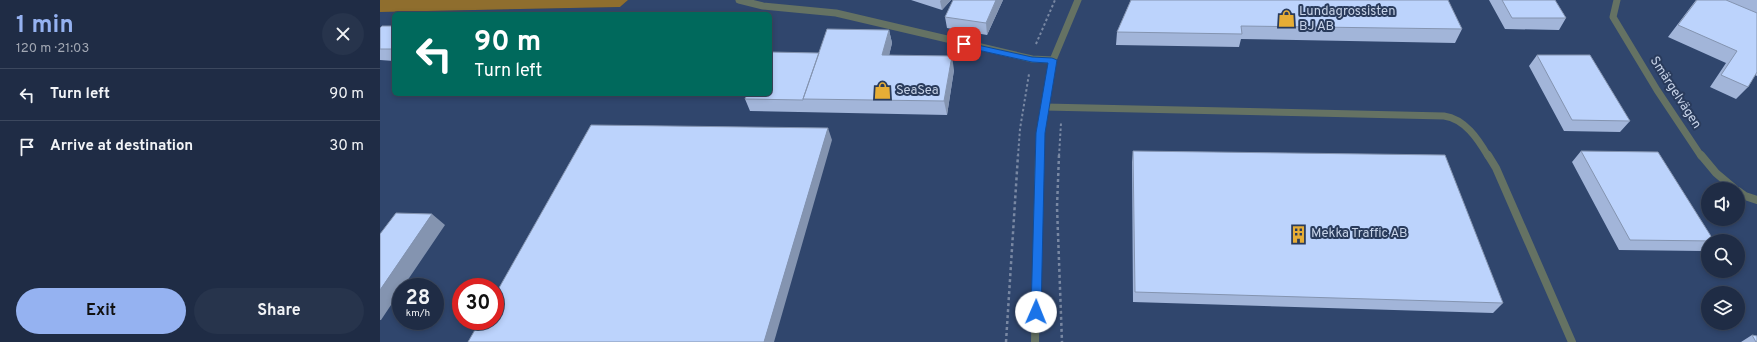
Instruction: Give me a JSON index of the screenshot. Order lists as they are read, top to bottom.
{
  "streets": {
    "street": ["Smärgelvägen"]
  },
  "places": {
    "shop": ["Lundagrossisten BJ AB", "SeaSea"],
    "building": ["Mekka Traffic AB"]
  },
  "page": {
    "heading": ["1 min", "120 m · 21:03"],
    "turn": ["90 m", "Turn left"],
    "list": [
      {
        "name": "Turn left",
        "value": "90 m"
      },
      {
        "name": "Arrive at destination",
        "value": "30 m"
      }
    ],
    "speed": "28 km/h",
    "limit": "30",
    "buttons": ["Exit", "Share"]
  }
}
